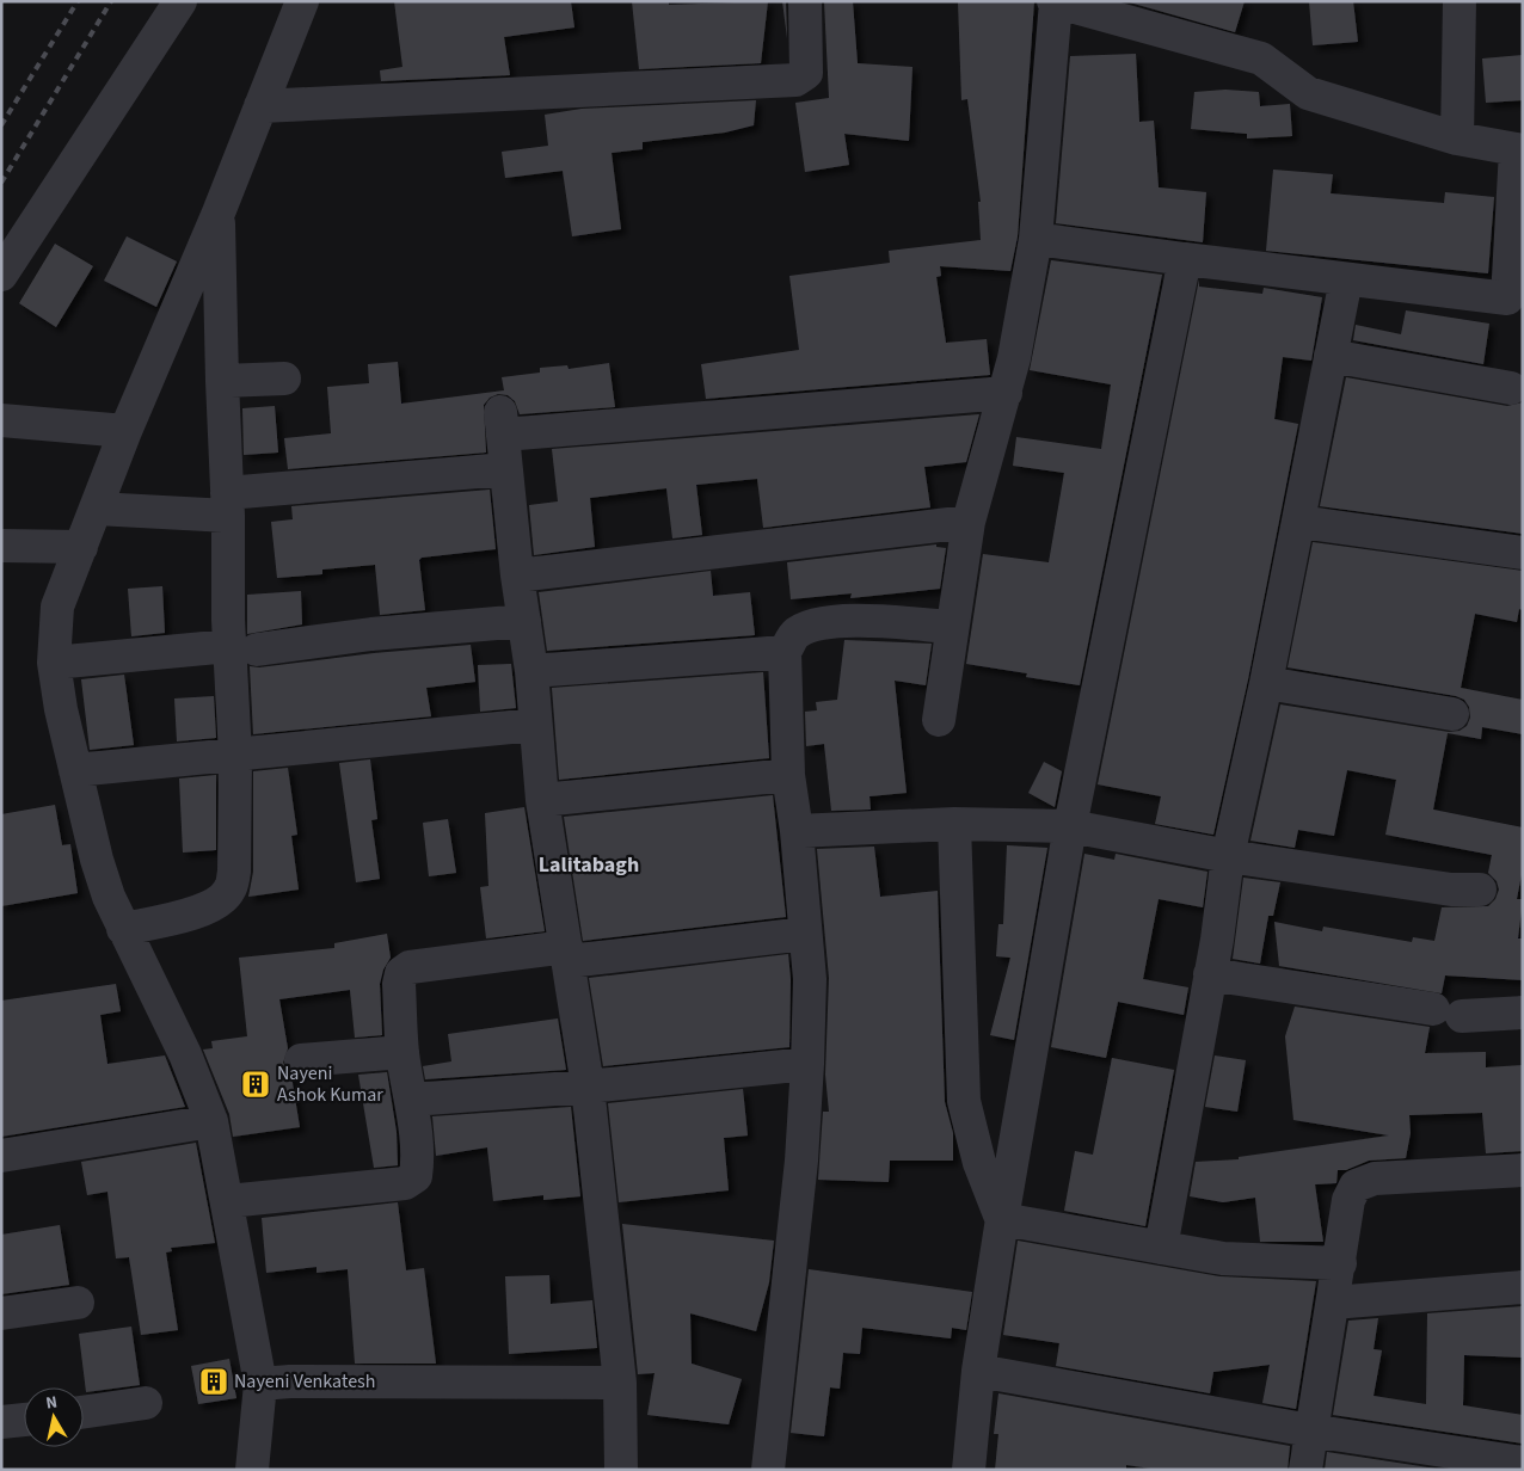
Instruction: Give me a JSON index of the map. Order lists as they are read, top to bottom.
{
  "districts": ["Lalitabagh"],
  "places": {
    "building": ["Nayeni Ashok Kumar", "Nayeni Venkatesh"]
  },
  "north": "top"
}
